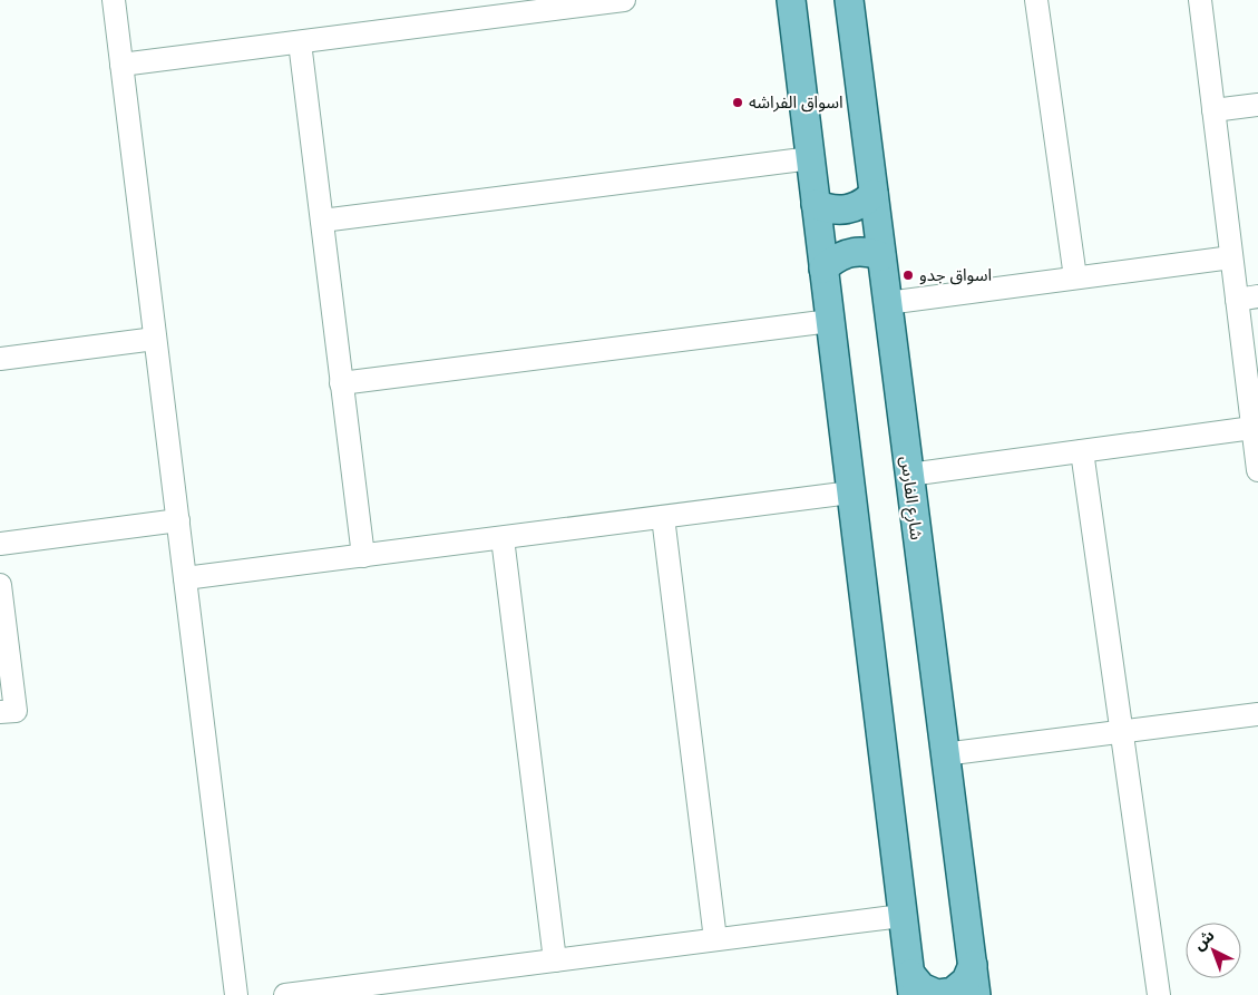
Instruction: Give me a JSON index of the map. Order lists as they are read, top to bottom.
{
  "streets": {
    "main road": ["شارع الفارس"]
  },
  "places": ["اسواق الفراشه", "اسواق جدو"],
  "north": "top left"
}
